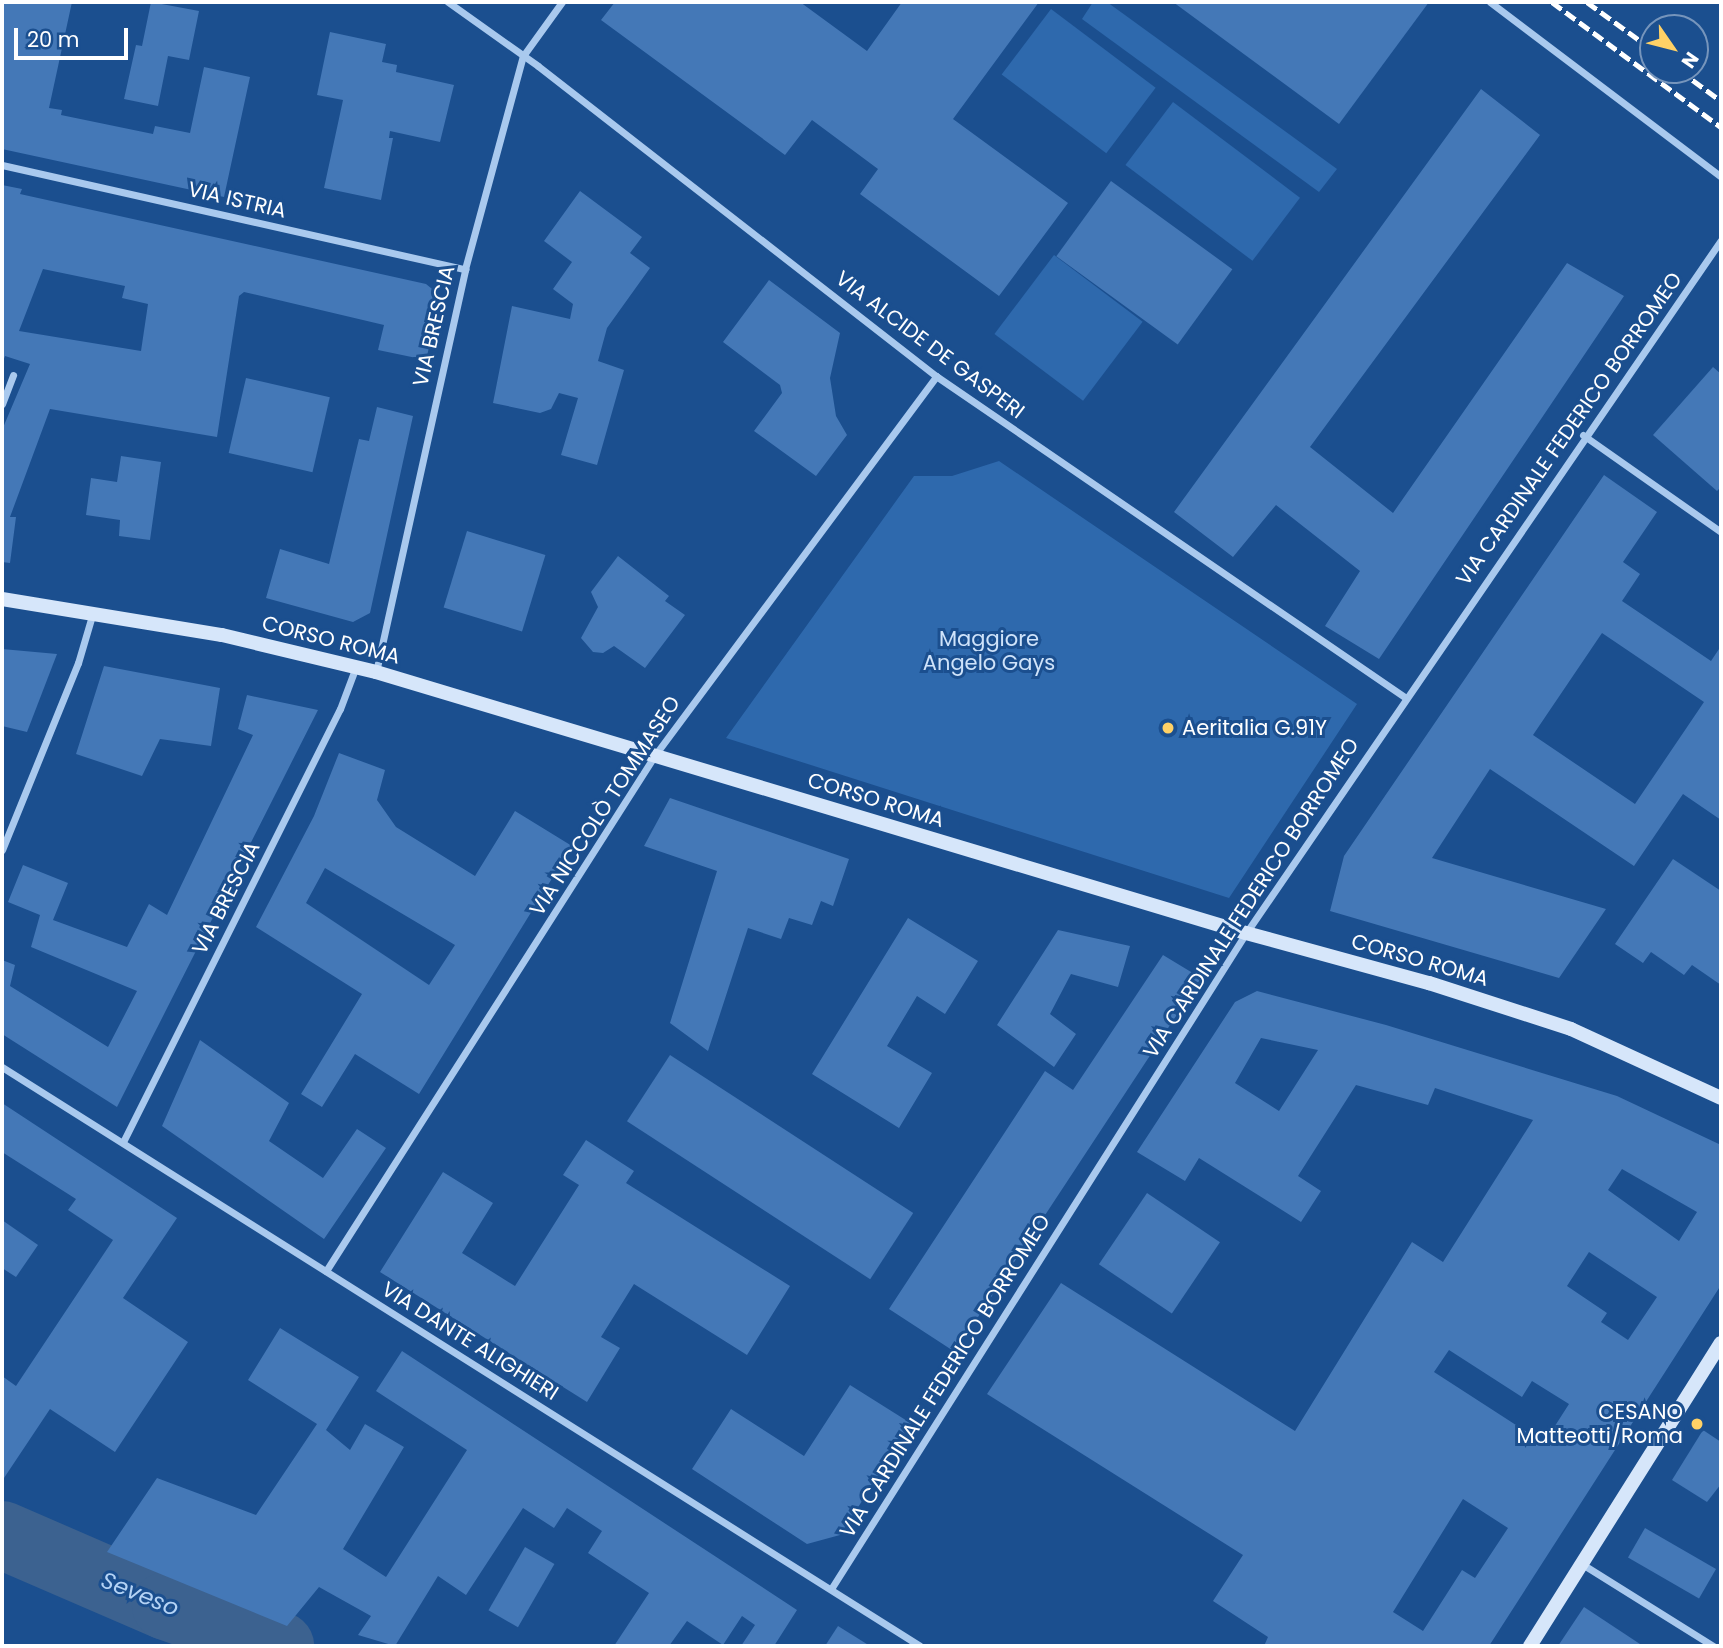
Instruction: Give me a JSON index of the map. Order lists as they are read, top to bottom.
{
  "streets": {
    "street": [
      "VIA ISTRIA",
      "VIA BRESCIA",
      "VIA ALCIDE DE GASPERI",
      "VIA CARDINALE FEDERICO BORROMEO",
      "CORSO ROMA",
      "VIA NICCOLÒ TOMMASEO",
      "VIA DANTE ALIGHIERI"
    ]
  },
  "crossings": [
    ["VIA ISTRIA", "VIA BRESCIA"],
    ["VIA BRESCIA", "VIA ALCIDE DE GASPERI"],
    ["VIA BRESCIA", "CORSO ROMA"],
    ["VIA BRESCIA", "VIA DANTE ALIGHIERI"],
    ["VIA ALCIDE DE GASPERI", "VIA CARDINALE FEDERICO BORROMEO"],
    ["VIA ALCIDE DE GASPERI", "VIA NICCOLÒ TOMMASEO"],
    ["VIA CARDINALE FEDERICO BORROMEO", "CORSO ROMA"],
    ["VIA CARDINALE FEDERICO BORROMEO", "VIA DANTE ALIGHIERI"],
    ["CORSO ROMA", "VIA NICCOLÒ TOMMASEO"],
    ["VIA NICCOLÒ TOMMASEO", "VIA DANTE ALIGHIERI"]
  ],
  "water": ["Seveso"],
  "parks": ["Maggiore Angelo Gays"],
  "places": ["Aeritalia G.91Y", "CESANO Matteotti/Roma"],
  "scale_bar": "20 m",
  "north": "bottom right"
}
